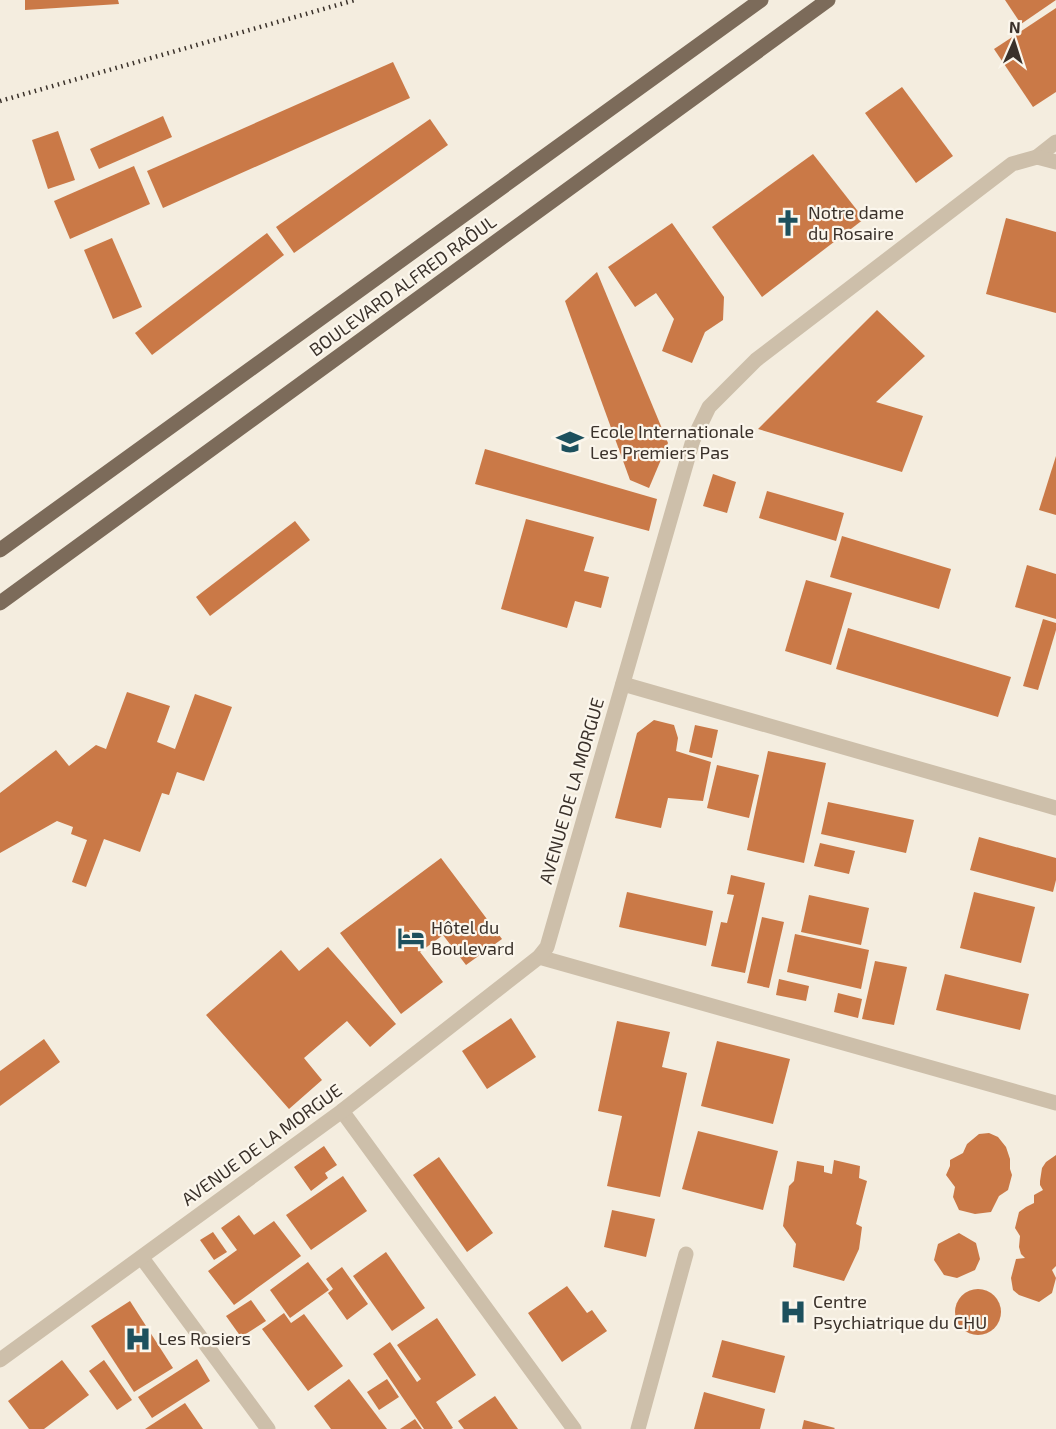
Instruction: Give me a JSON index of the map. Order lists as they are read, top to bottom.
{
  "streets": {
    "main road": ["BOULEVARD ALFRED RAÔUL"],
    "street": ["AVENUE DE LA MORGUE"]
  },
  "places": {
    "church": ["Notre dame du Rosaire"],
    "school or university": ["Ecole Internationale Les Premiers Pas"],
    "hotel": ["Hôtel du Boulevard"],
    "hospital": ["Centre Psychiatrique du CHU", "Les Rosiers"]
  },
  "north": "top"
}
